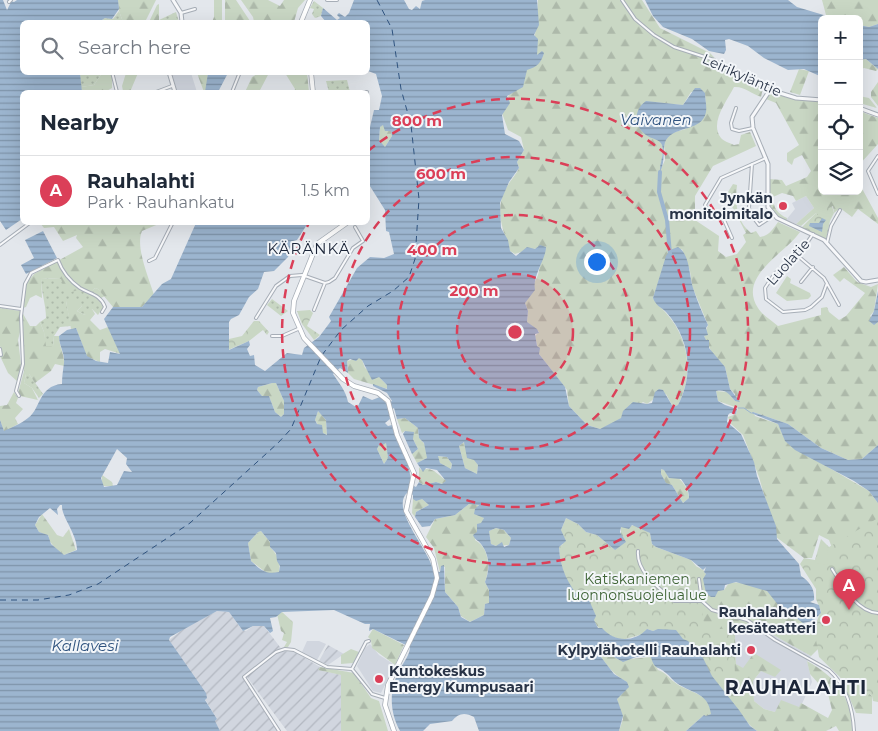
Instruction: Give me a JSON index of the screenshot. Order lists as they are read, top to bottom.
{
  "streets": {
    "street": ["Leirikyläntie", "Luolatie"]
  },
  "districts": ["KÄRÄNKÄ", "RAUHALAHTI"],
  "water": ["Vaivanen", "Kallavesi"],
  "parks": ["Katiskaniemen luonnonsuojelualue"],
  "places": [
    "Jynkän monitoimitalo",
    "Rauhalahden kesäteatteri",
    "Kylpylähotelli Rauhalahti",
    "Kuntokeskus Energy Kumpusaari"
  ],
  "page": {
    "map_buttons": ["+", "−"],
    "search": "Search here",
    "heading": "Nearby",
    "list": [
      {
        "mark": "A",
        "name": "Rauhalahti",
        "note": "Park · Rauhankatu",
        "value": "1.5 km"
      }
    ],
    "pins": "A"
  },
  "rings": [
    "800 m",
    "600 m",
    "400 m",
    "200 m"
  ]
}
